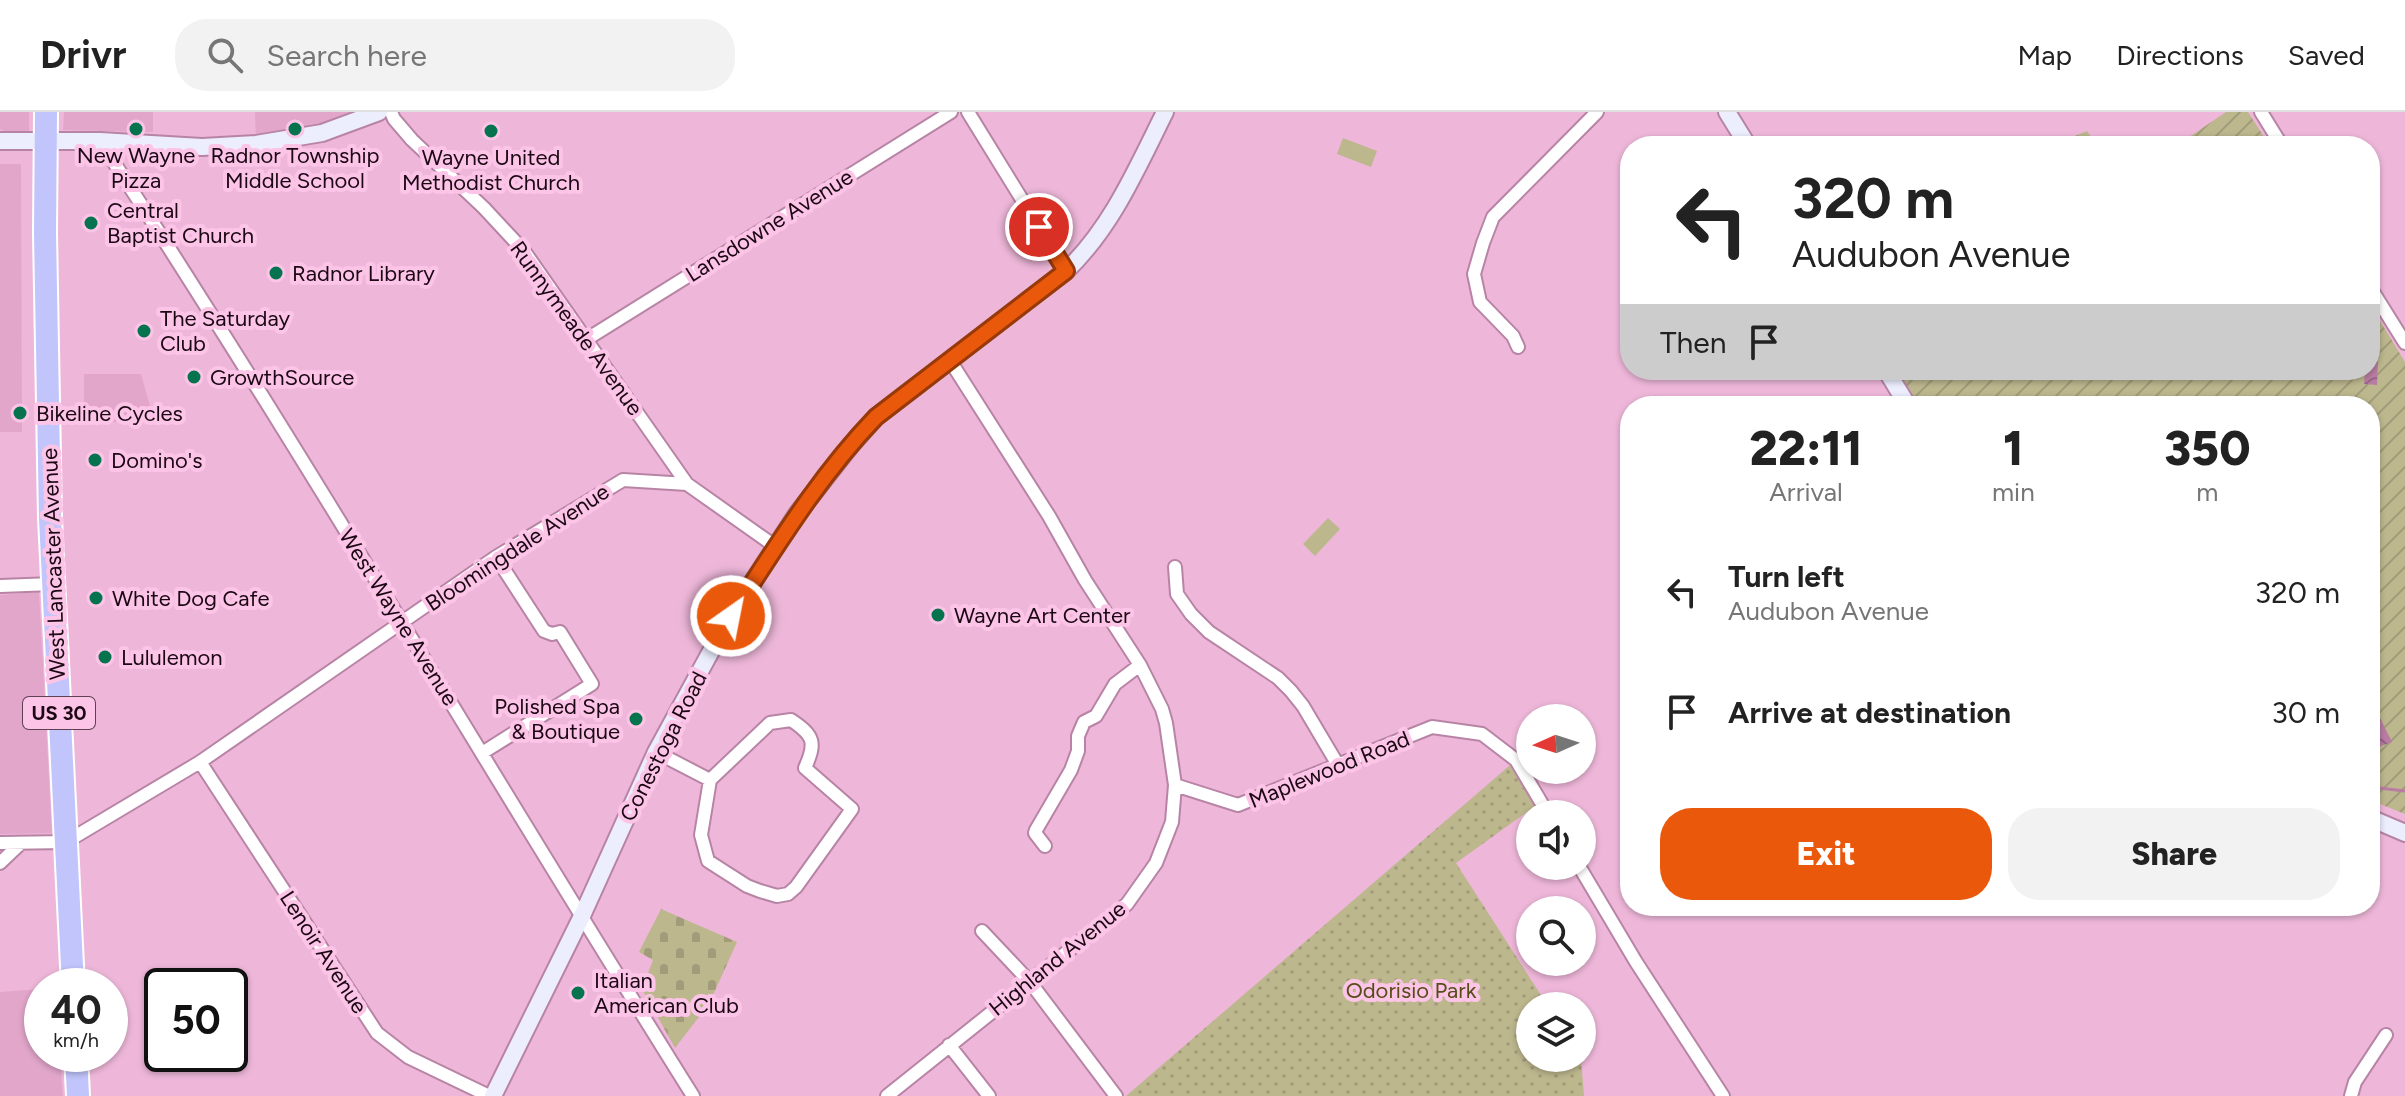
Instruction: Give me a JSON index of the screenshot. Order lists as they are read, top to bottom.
{
  "streets": {
    "highway": ["West Lancaster Avenue", "US 30"],
    "main road": ["Conestoga Road"],
    "street": [
      "Lansdowne Avenue",
      "Runnymeade Avenue",
      "Bloomingdale Avenue",
      "West Wayne Avenue",
      "Maplewood Road",
      "Lenoir Avenue",
      "Highland Avenue"
    ]
  },
  "crossings": [
    ["Lansdowne Avenue", "Runnymeade Avenue"],
    ["Runnymeade Avenue", "Bloomingdale Avenue"],
    ["Bloomingdale Avenue", "West Lancaster Avenue"],
    ["Bloomingdale Avenue", "West Wayne Avenue"],
    ["Bloomingdale Avenue", "Lenoir Avenue"],
    ["West Lancaster Avenue", "US 30"],
    ["West Wayne Avenue", "Conestoga Road"],
    ["Conestoga Road", "Lenoir Avenue"],
    ["Maplewood Road", "Highland Avenue"]
  ],
  "parks": ["Odorisio Park"],
  "places": [
    "New Wayne Pizza",
    "Radnor Township Middle School",
    "Wayne United Methodist Church",
    "Central Baptist Church",
    "Radnor Library",
    "The Saturday Club",
    "GrowthSource",
    "Bikeline Cycles",
    "Domino's",
    "White Dog Cafe",
    "Wayne Art Center",
    "Lululemon",
    "Polished Spa & Boutique",
    "Italian American Club"
  ],
  "north": "left",
  "page": {
    "header": "Drivr",
    "search": "Search here",
    "nav": ["Map", "Directions", "Saved"],
    "turn": ["320 m", "Audubon Avenue"],
    "then": "Then",
    "eta": [
      "22:11",
      "Arrival",
      "1",
      "min",
      "350",
      "m"
    ],
    "list": [
      {
        "name": "Turn left",
        "note": "Audubon Avenue",
        "value": "320 m"
      },
      {
        "name": "Arrive at destination",
        "value": "30 m"
      }
    ],
    "buttons": ["Exit", "Share"],
    "speed": "40 km/h",
    "limit": "50"
  }
}
